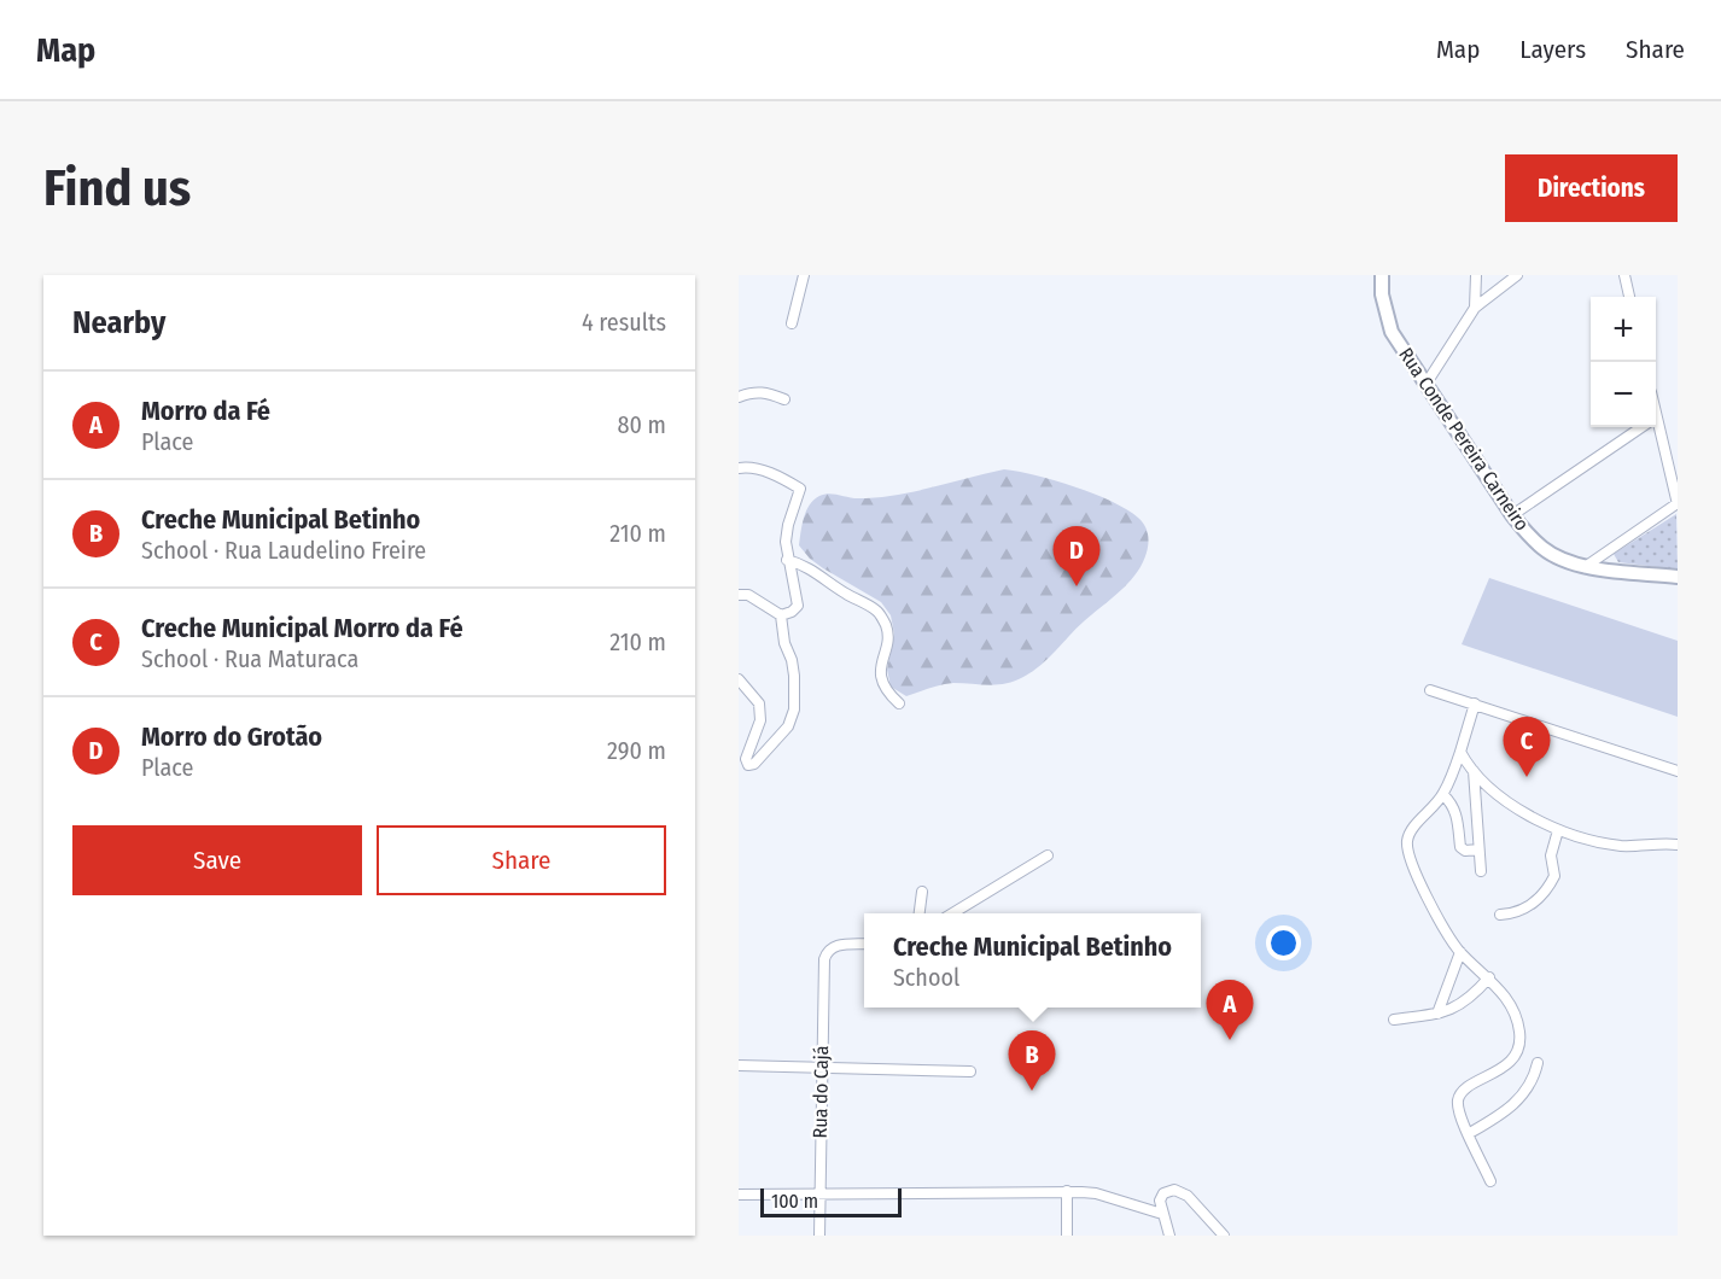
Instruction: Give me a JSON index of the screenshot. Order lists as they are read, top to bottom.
{
  "streets": {
    "street": ["Rua Conde Pereira Carneiro", "Rua do Cajá"]
  },
  "scale_bar": "100 m",
  "page": {
    "header": "Map",
    "nav": ["Map", "Layers", "Share"],
    "buttons": [
      "Directions",
      ["Save", "Share"]
    ],
    "title": "Find us",
    "heading": ["Nearby", "4 results"],
    "map_buttons": ["+", "−"],
    "list": [
      {
        "mark": "A",
        "name": "Morro da Fé",
        "note": "Place",
        "value": "80 m"
      },
      {
        "mark": "B",
        "name": "Creche Municipal Betinho",
        "note": "School · Rua Laudelino Freire",
        "value": "210 m"
      },
      {
        "mark": "C",
        "name": "Creche Municipal Morro da Fé",
        "note": "School · Rua Maturaca",
        "value": "210 m"
      },
      {
        "mark": "D",
        "name": "Morro do Grotão",
        "note": "Place",
        "value": "290 m"
      }
    ],
    "pins": [
      "D",
      "C",
      "A",
      "B"
    ],
    "popup": ["Creche Municipal Betinho", "School"],
    "scale": "100 m"
  }
}
